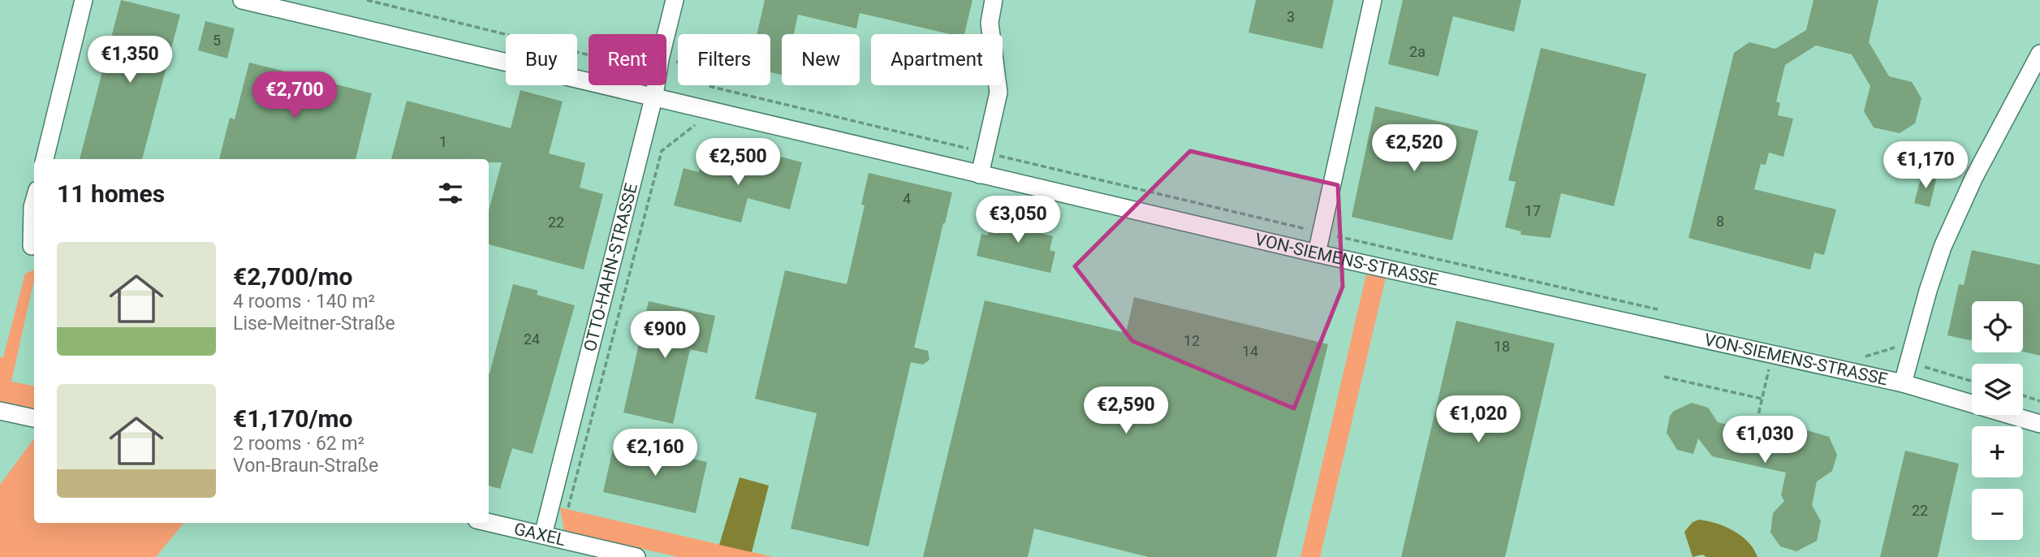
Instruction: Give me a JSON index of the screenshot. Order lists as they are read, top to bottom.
{
  "streets": {
    "street": ["VON-SIEMENS-STRASSE", "OTTO-HAHN-STRASSE", "GAXEL"]
  },
  "crossings": [
    ["VON-SIEMENS-STRASSE", "OTTO-HAHN-STRASSE"],
    ["OTTO-HAHN-STRASSE", "GAXEL"]
  ],
  "house_numbers": [
    "3",
    "5",
    "2a",
    "1",
    "4",
    "17",
    "8",
    "22",
    "24",
    "12",
    "18",
    "14",
    "22"
  ],
  "page": {
    "chip": [
      "Buy",
      "Rent",
      "Filters",
      "New",
      "Apartment"
    ],
    "price": [
      "€1,350",
      "€2,700",
      "€2,520",
      "€2,500",
      "€1,170",
      "€3,050",
      "€900",
      "€2,590",
      "€1,020",
      "€1,030",
      "€2,160"
    ],
    "heading": "11 homes",
    "list": [
      {
        "name": "€2,700/mo",
        "note": "4 rooms · 140 m² · Lise-Meitner-Straße"
      },
      {
        "name": "€1,170/mo",
        "note": "2 rooms · 62 m² · Von-Braun-Straße"
      }
    ],
    "map_buttons": ["+", "−"]
  }
}
